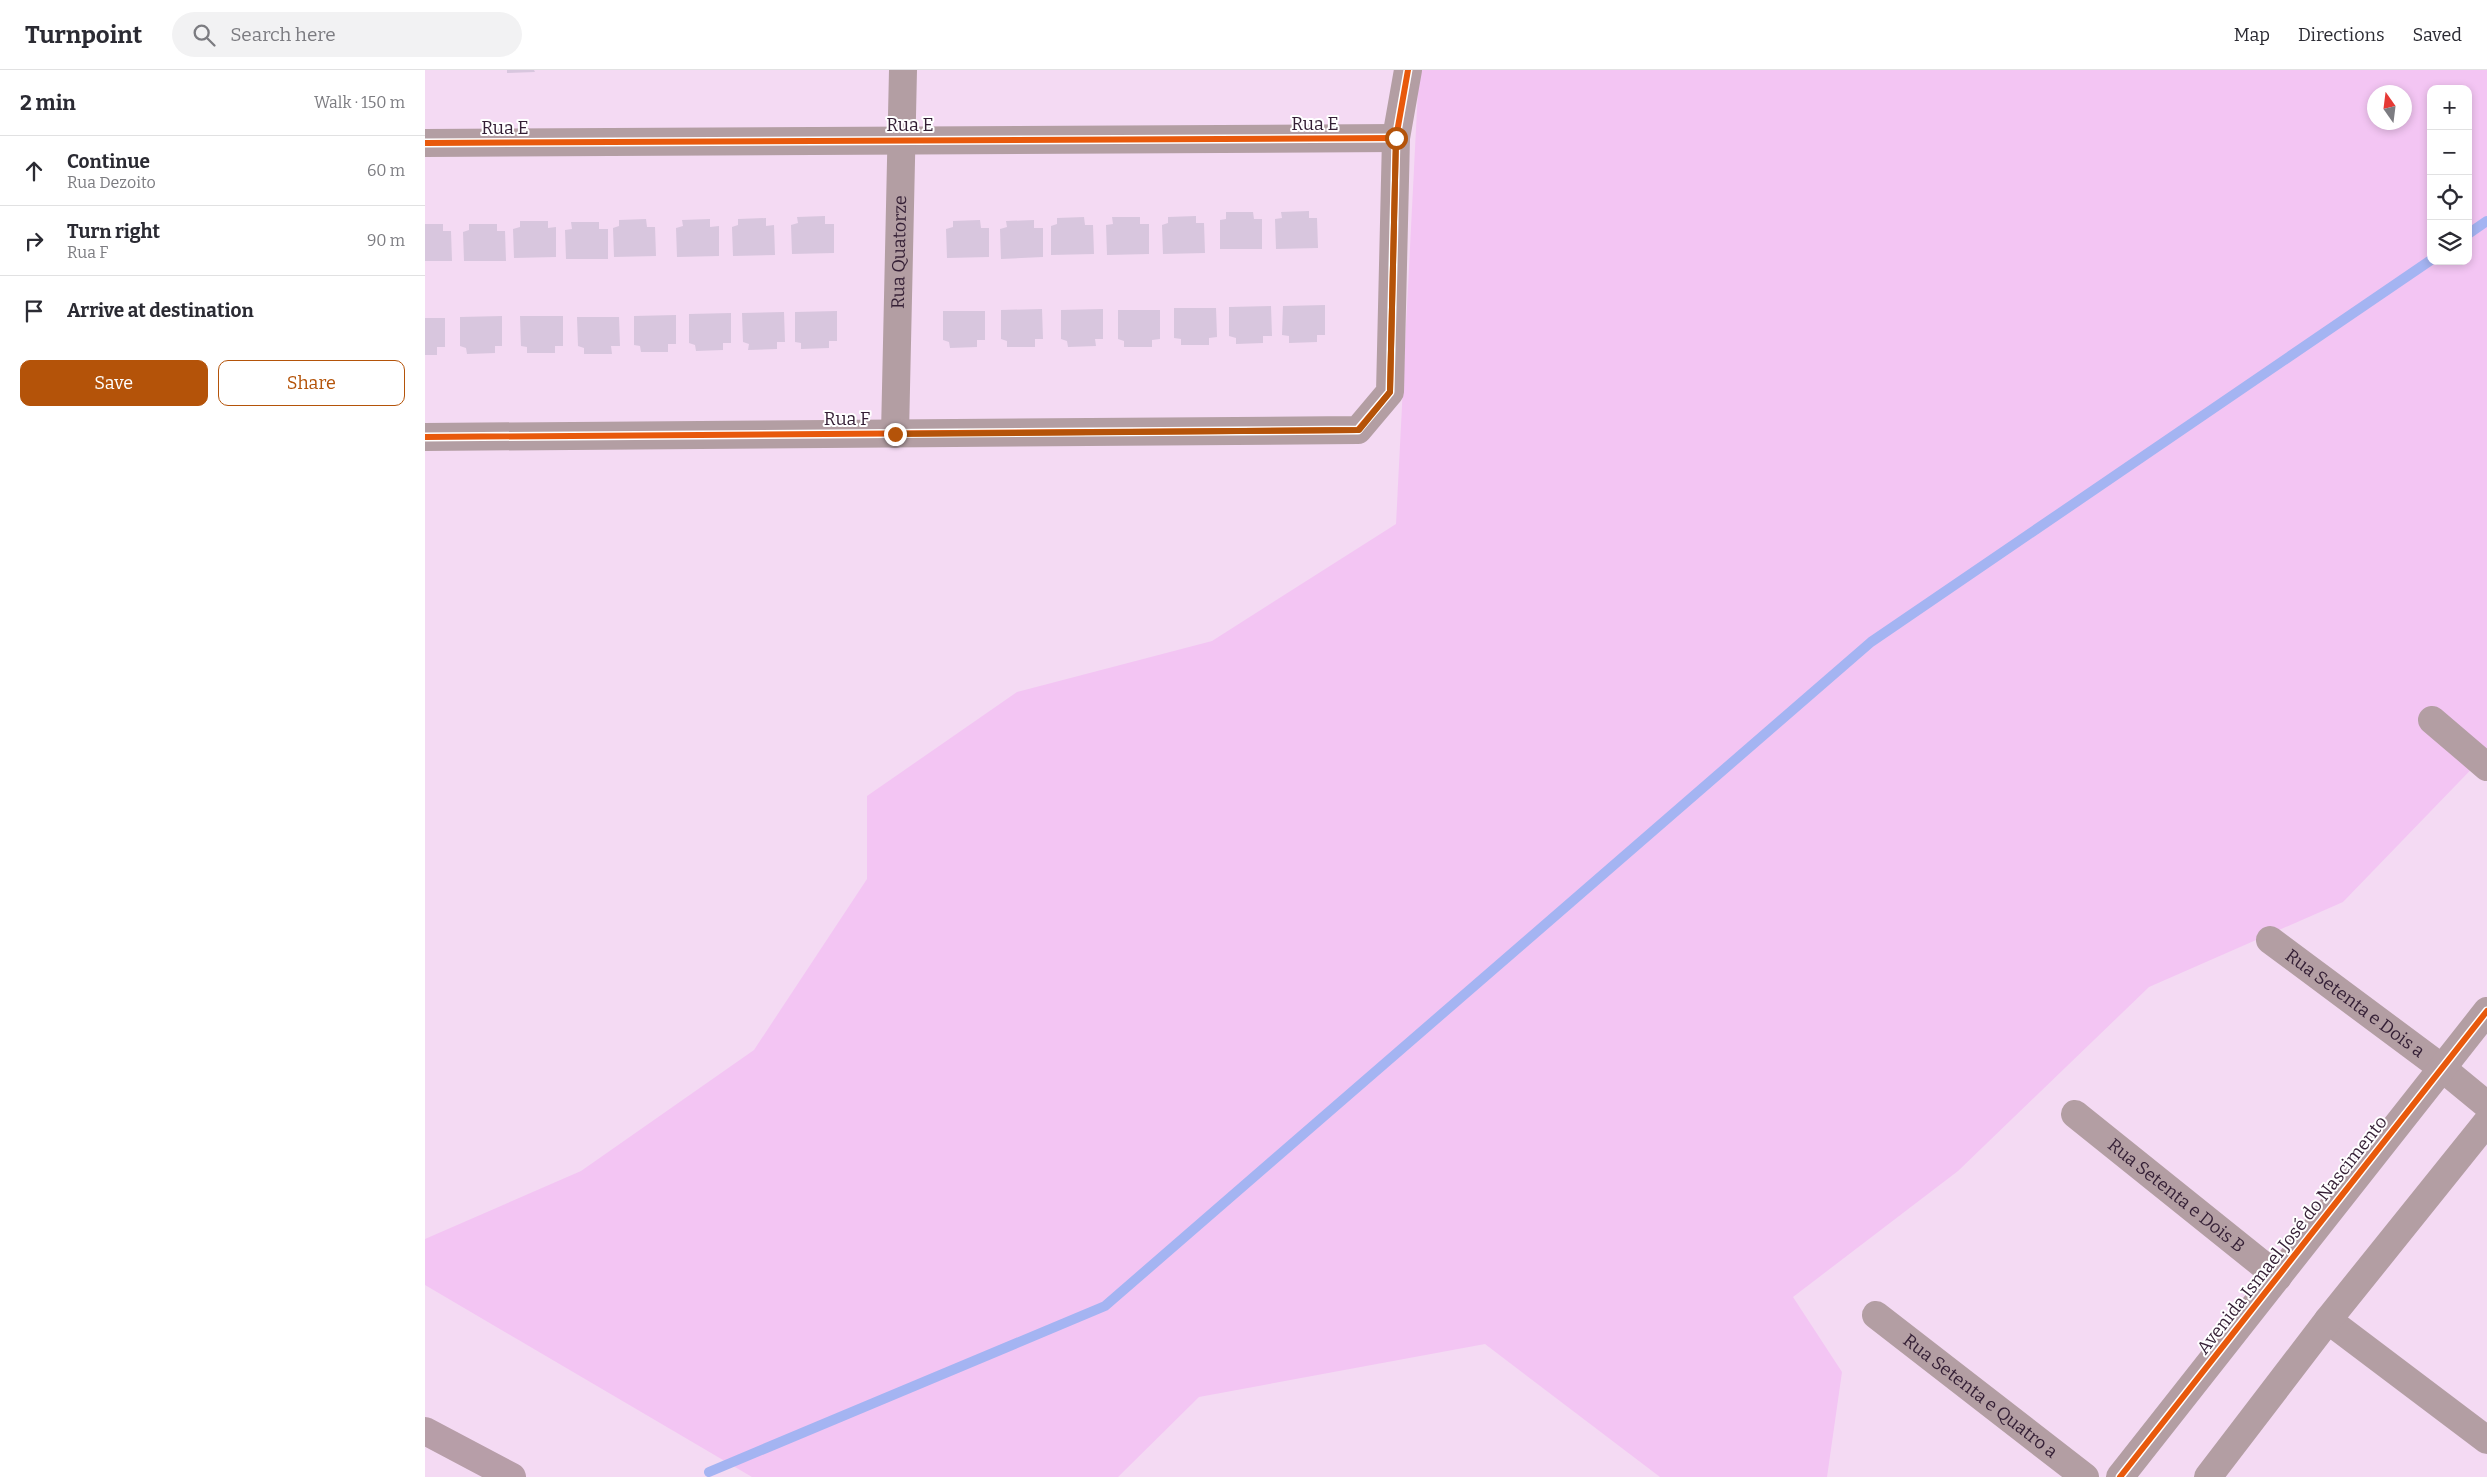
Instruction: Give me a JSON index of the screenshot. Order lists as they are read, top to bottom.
{
  "streets": {
    "street": [
      "Rua E",
      "Rua Quatorze",
      "Rua F",
      "Rua Setenta e Dois a",
      "Rua Setenta e Dois B",
      "Avenida Ismael José do Nascimento",
      "Rua Setenta e Quatro a"
    ]
  },
  "crossings": [
    ["Rua E", "Rua Quatorze"],
    ["Rua E", "Rua F"],
    ["Rua Quatorze", "Rua F"],
    ["Rua Setenta e Dois a", "Avenida Ismael José do Nascimento"],
    ["Rua Setenta e Dois B", "Avenida Ismael José do Nascimento"]
  ],
  "north": "top",
  "page": {
    "header": "Turnpoint",
    "search": "Search here",
    "nav": ["Map", "Directions", "Saved"],
    "heading": ["2 min", "Walk · 150 m"],
    "map_buttons": ["+", "−"],
    "list": [
      ["Continue", "Rua Dezoito", "60 m"],
      ["Turn right", "Rua F", "90 m"],
      "Arrive at destination"
    ],
    "buttons": ["Save", "Share"]
  }
}
